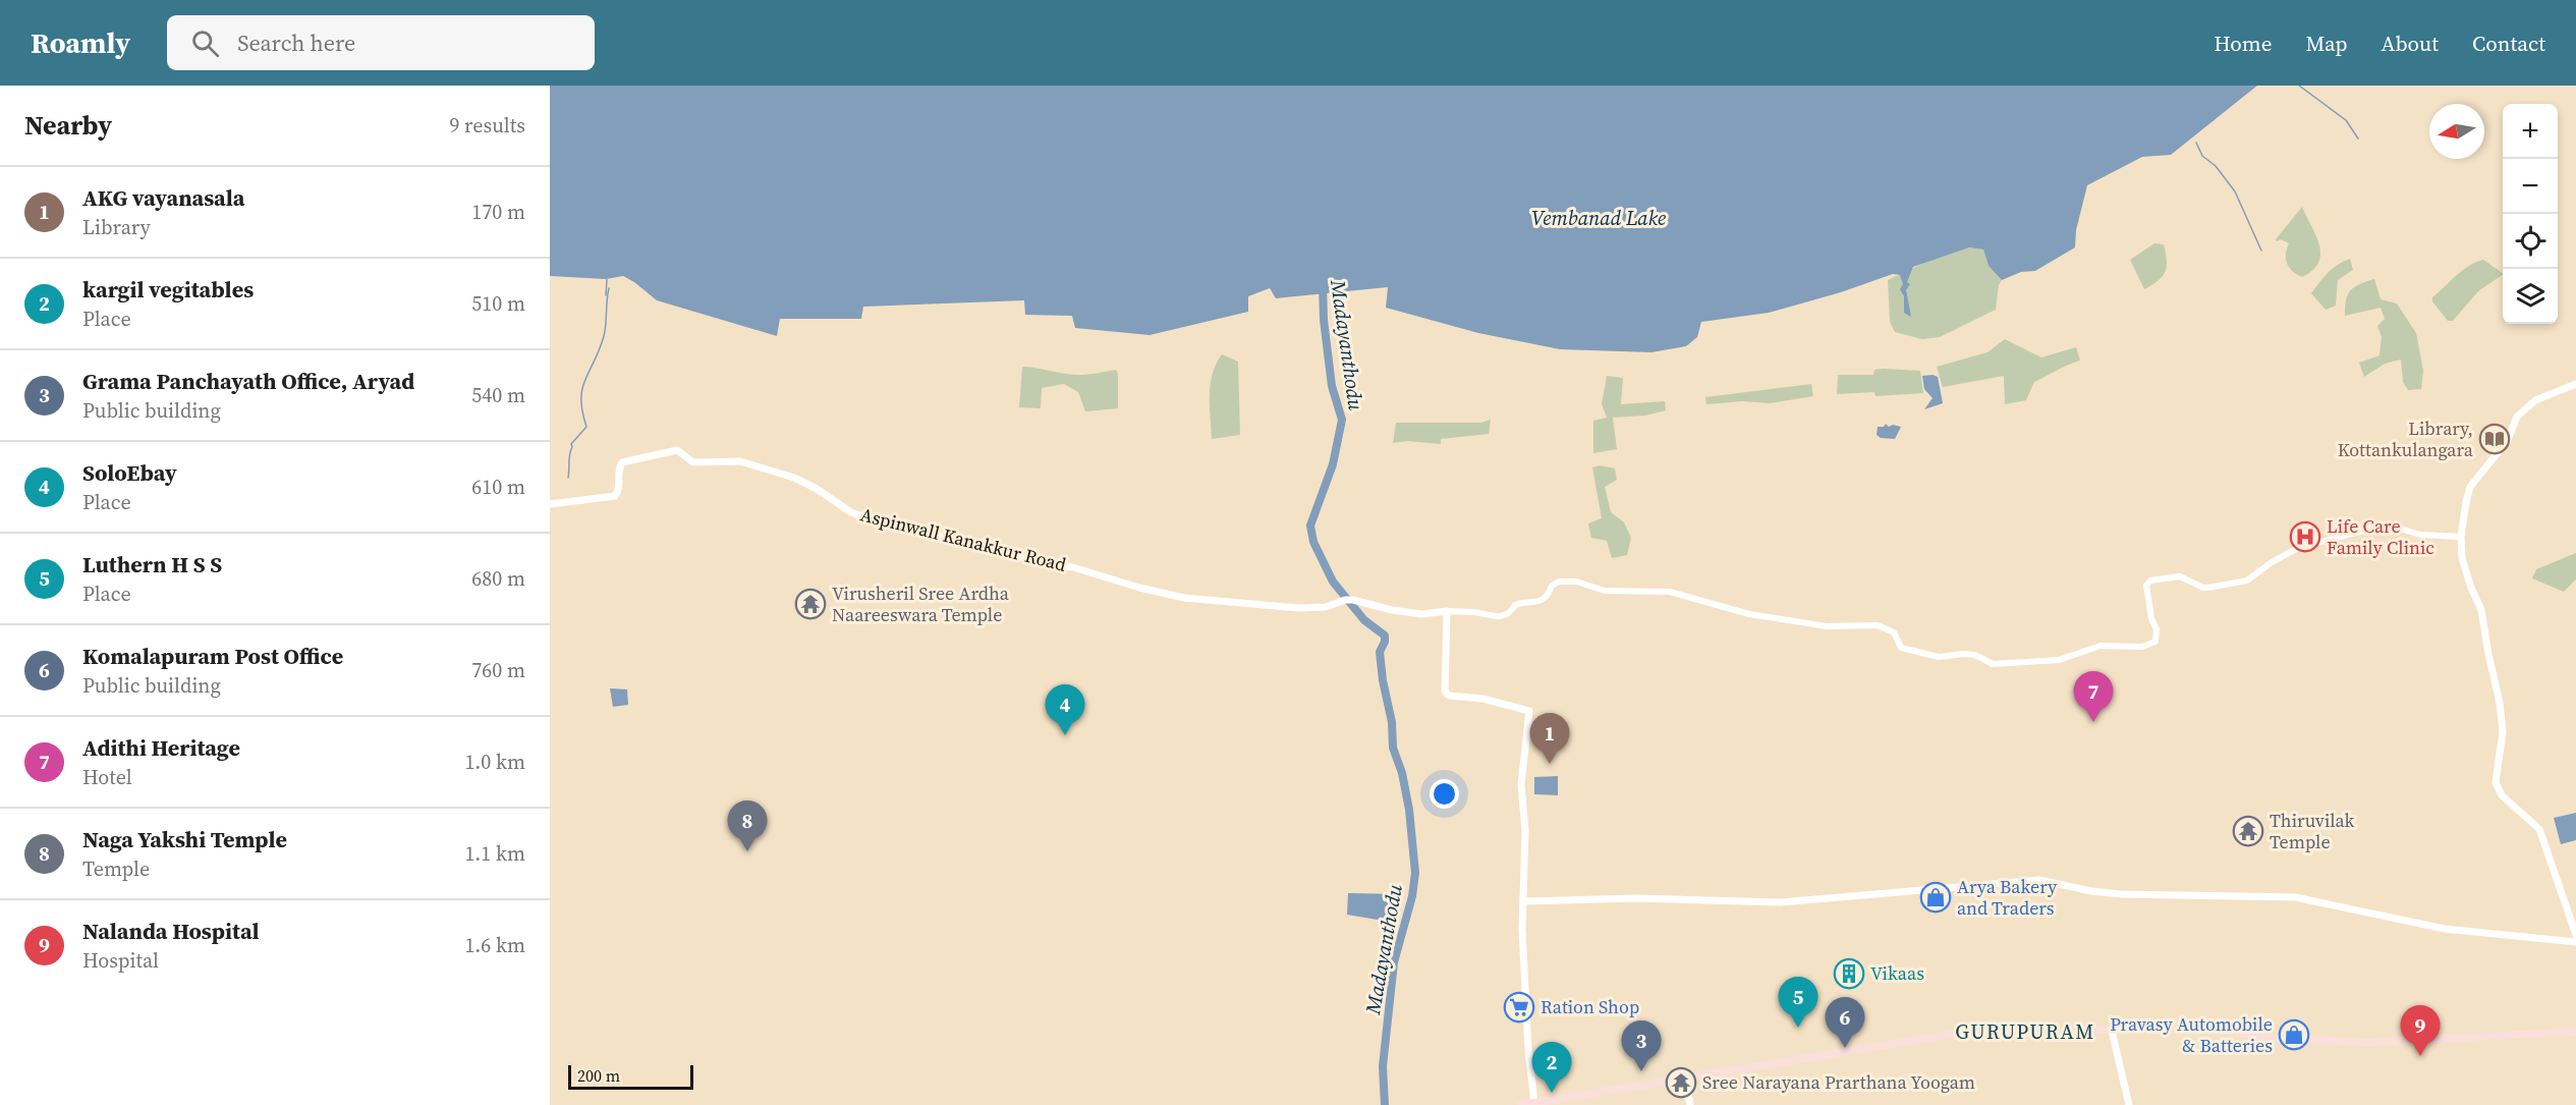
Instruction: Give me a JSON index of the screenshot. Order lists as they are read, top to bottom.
{
  "streets": {
    "main road": ["Aspinwall Kanakkur Road"]
  },
  "districts": ["GURUPURAM"],
  "water": ["Vembanad Lake", "Madayanthodu"],
  "places": {
    "library": ["Library, Kottankulangara"],
    "hospital": ["Life Care Family Clinic"],
    "temple": ["Virusheril Sree Ardha Naareeswara Temple", "Thiruvilak Temple", "Sree Narayana Prarthana Yoogam"],
    "shop": ["Arya Bakery and Traders", "Pravasy Automobile & Batteries"],
    "building": ["Vikaas"],
    "supermarket": ["Ration Shop"]
  },
  "scale_bar": "200 m",
  "north": "left",
  "page": {
    "header": "Roamly",
    "search": "Search here",
    "nav": [
      "Home",
      "Map",
      "About",
      "Contact"
    ],
    "heading": ["Nearby", "9 results"],
    "map_buttons": ["+", "−"],
    "list": [
      {
        "mark": "1",
        "name": "AKG vayanasala",
        "note": "Library",
        "value": "170 m"
      },
      {
        "mark": "2",
        "name": "kargil vegitables",
        "note": "Place",
        "value": "510 m"
      },
      {
        "mark": "3",
        "name": "Grama Panchayath Office, Aryad",
        "note": "Public building",
        "value": "540 m"
      },
      {
        "mark": "4",
        "name": "SoloEbay",
        "note": "Place",
        "value": "610 m"
      },
      {
        "mark": "5",
        "name": "Luthern H S S",
        "note": "Place",
        "value": "680 m"
      },
      {
        "mark": "6",
        "name": "Komalapuram Post Office",
        "note": "Public building",
        "value": "760 m"
      },
      {
        "mark": "7",
        "name": "Adithi Heritage",
        "note": "Hotel",
        "value": "1.0 km"
      },
      {
        "mark": "8",
        "name": "Naga Yakshi Temple",
        "note": "Temple",
        "value": "1.1 km"
      },
      {
        "mark": "9",
        "name": "Nalanda Hospital",
        "note": "Hospital",
        "value": "1.6 km"
      }
    ],
    "pins": [
      "7",
      "4",
      "1",
      "8",
      "5",
      "6",
      "9",
      "3",
      "2"
    ],
    "scale": "200 m"
  }
}
